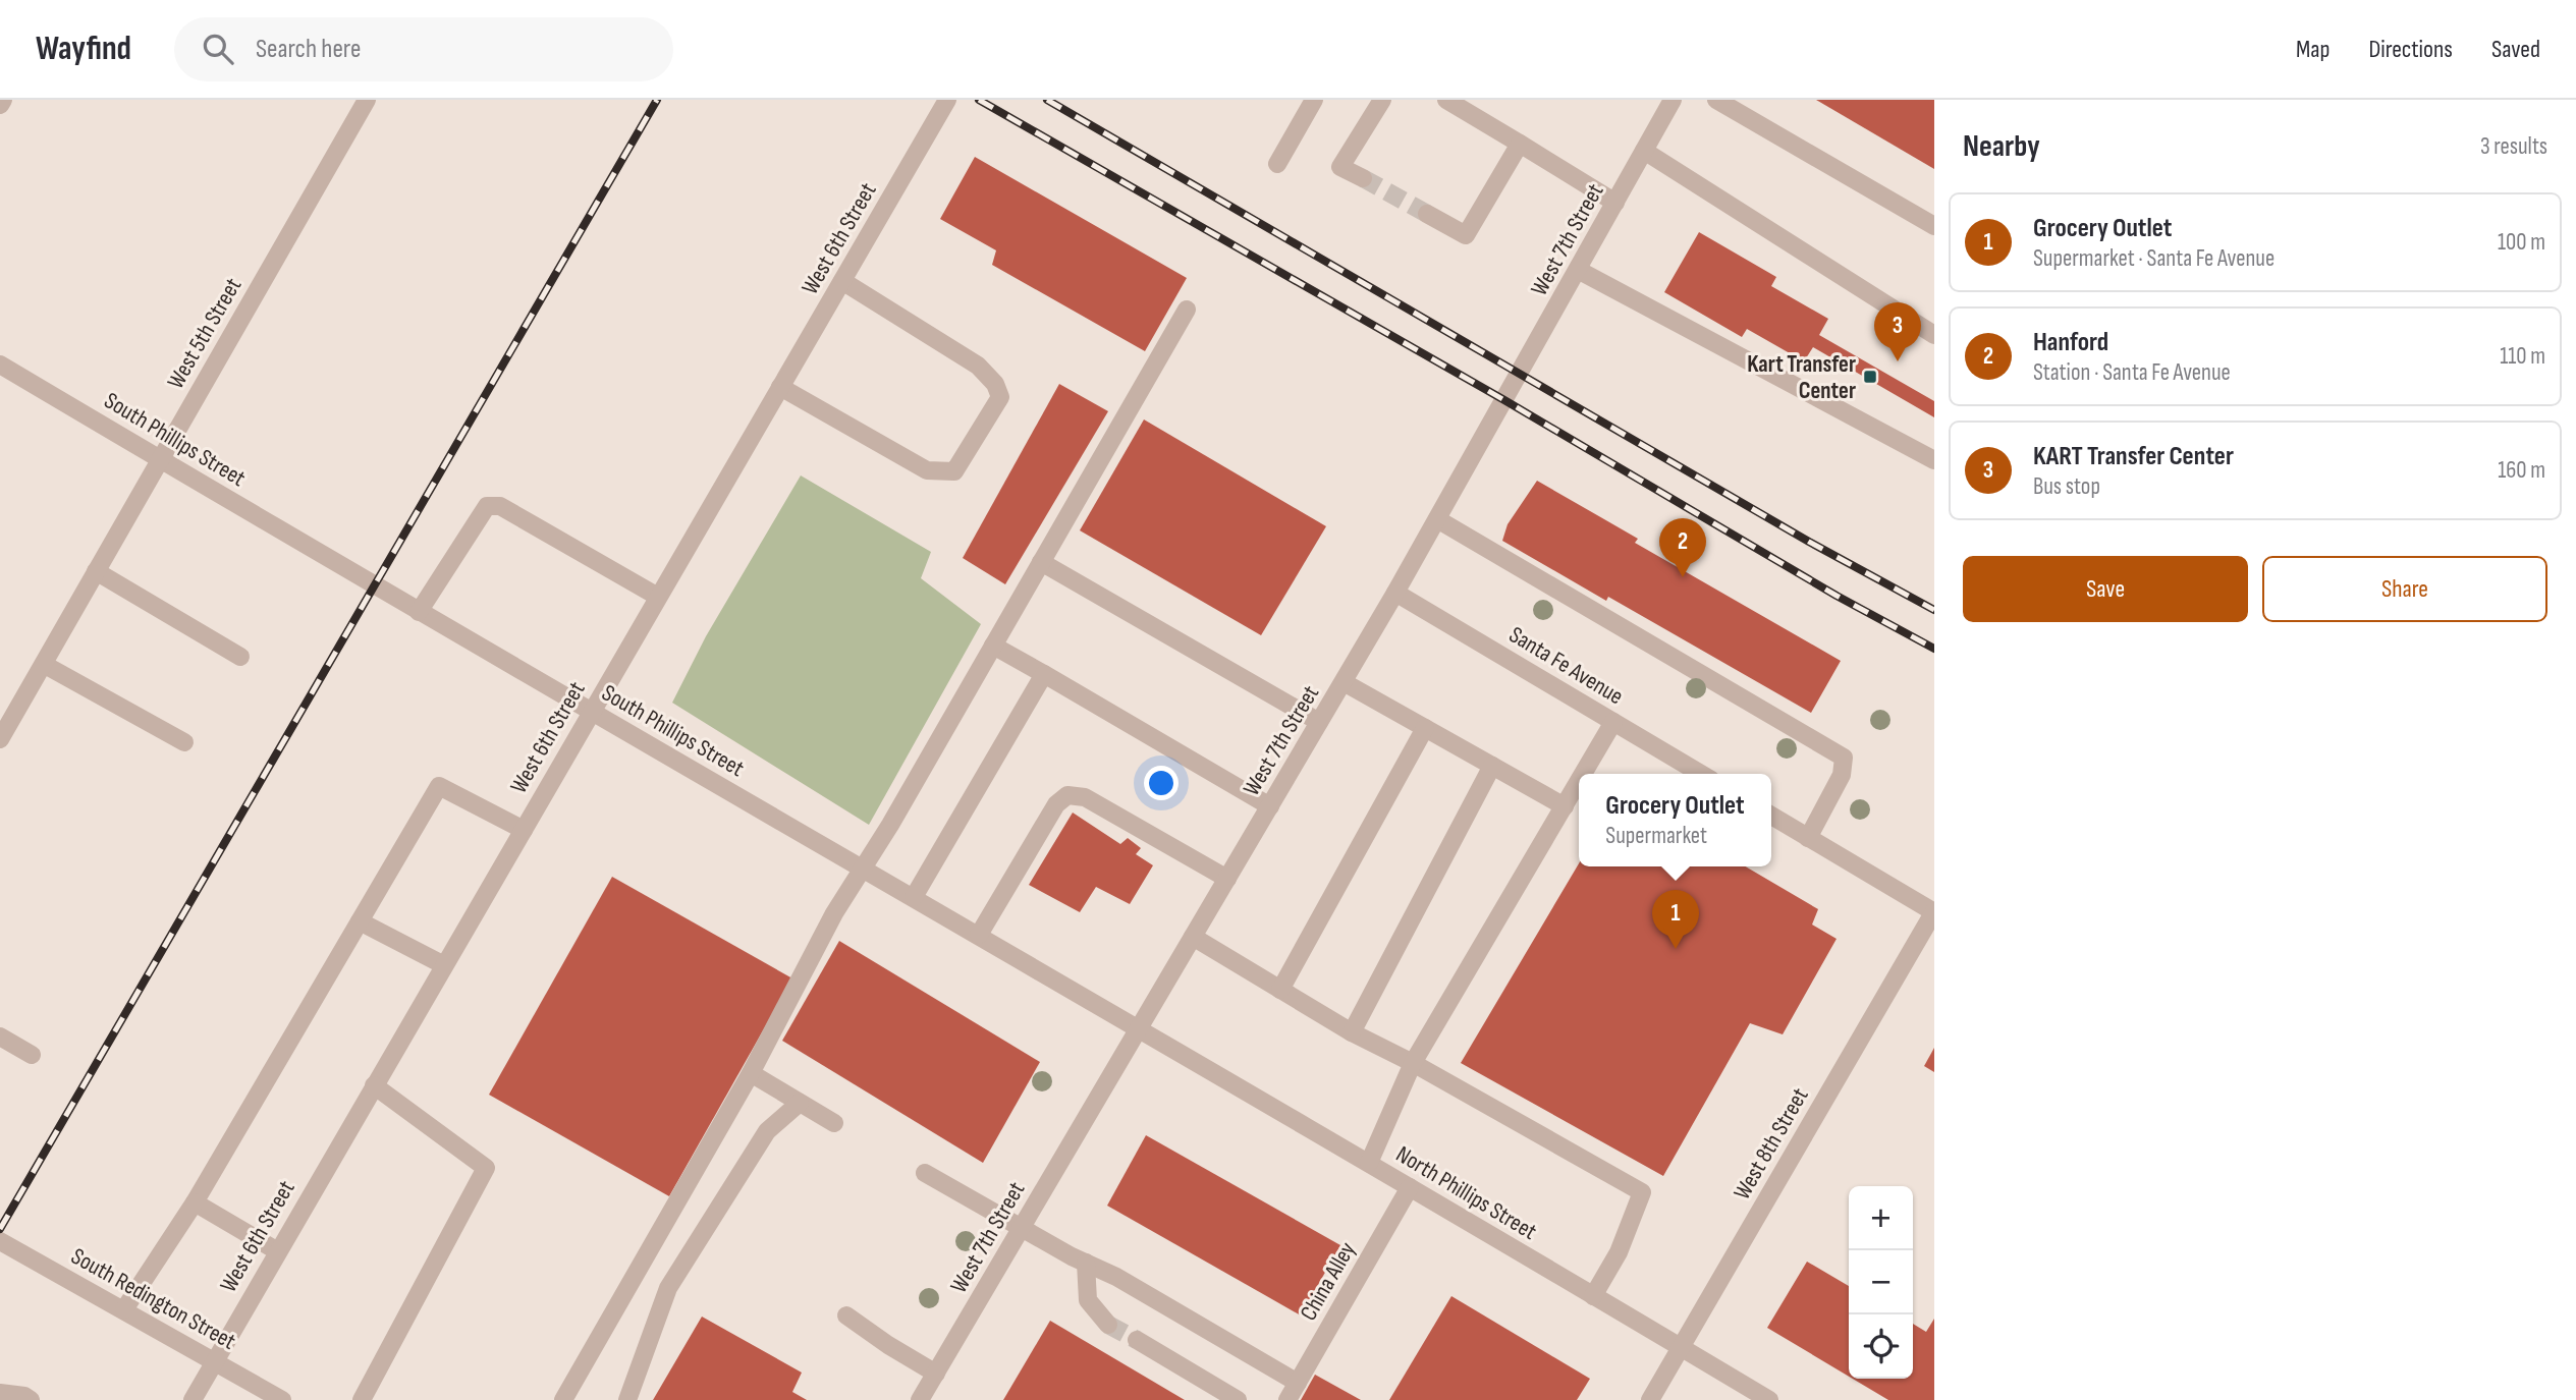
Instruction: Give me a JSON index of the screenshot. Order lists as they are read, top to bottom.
{
  "streets": {
    "street": [
      "West 6th Street",
      "West 7th Street",
      "West 5th Street",
      "South Phillips Street",
      "Santa Fe Avenue",
      "West 8th Street",
      "North Phillips Street",
      "China Alley",
      "South Redington Street"
    ]
  },
  "crossings": [
    ["West 6th Street", "South Phillips Street"],
    ["West 6th Street", "South Redington Street"],
    ["West 7th Street", "South Phillips Street"],
    ["West 7th Street", "Santa Fe Avenue"],
    ["West 7th Street", "North Phillips Street"],
    ["West 5th Street", "South Phillips Street"],
    ["South Phillips Street", "North Phillips Street"],
    ["West 8th Street", "North Phillips Street"],
    ["North Phillips Street", "China Alley"]
  ],
  "places": {
    "transit": ["Kart Transfer Center"]
  },
  "page": {
    "header": "Wayfind",
    "search": "Search here",
    "nav": ["Map", "Directions", "Saved"],
    "heading": ["Nearby", "3 results"],
    "list": [
      {
        "mark": "1",
        "name": "Grocery Outlet",
        "note": "Supermarket · Santa Fe Avenue",
        "value": "100 m"
      },
      {
        "mark": "2",
        "name": "Hanford",
        "note": "Station · Santa Fe Avenue",
        "value": "110 m"
      },
      {
        "mark": "3",
        "name": "KART Transfer Center",
        "note": "Bus stop",
        "value": "160 m"
      }
    ],
    "pins": ["3", "2", "1"],
    "buttons": ["Save", "Share"],
    "popup": ["Grocery Outlet", "Supermarket"],
    "map_buttons": ["+", "−"]
  }
}
